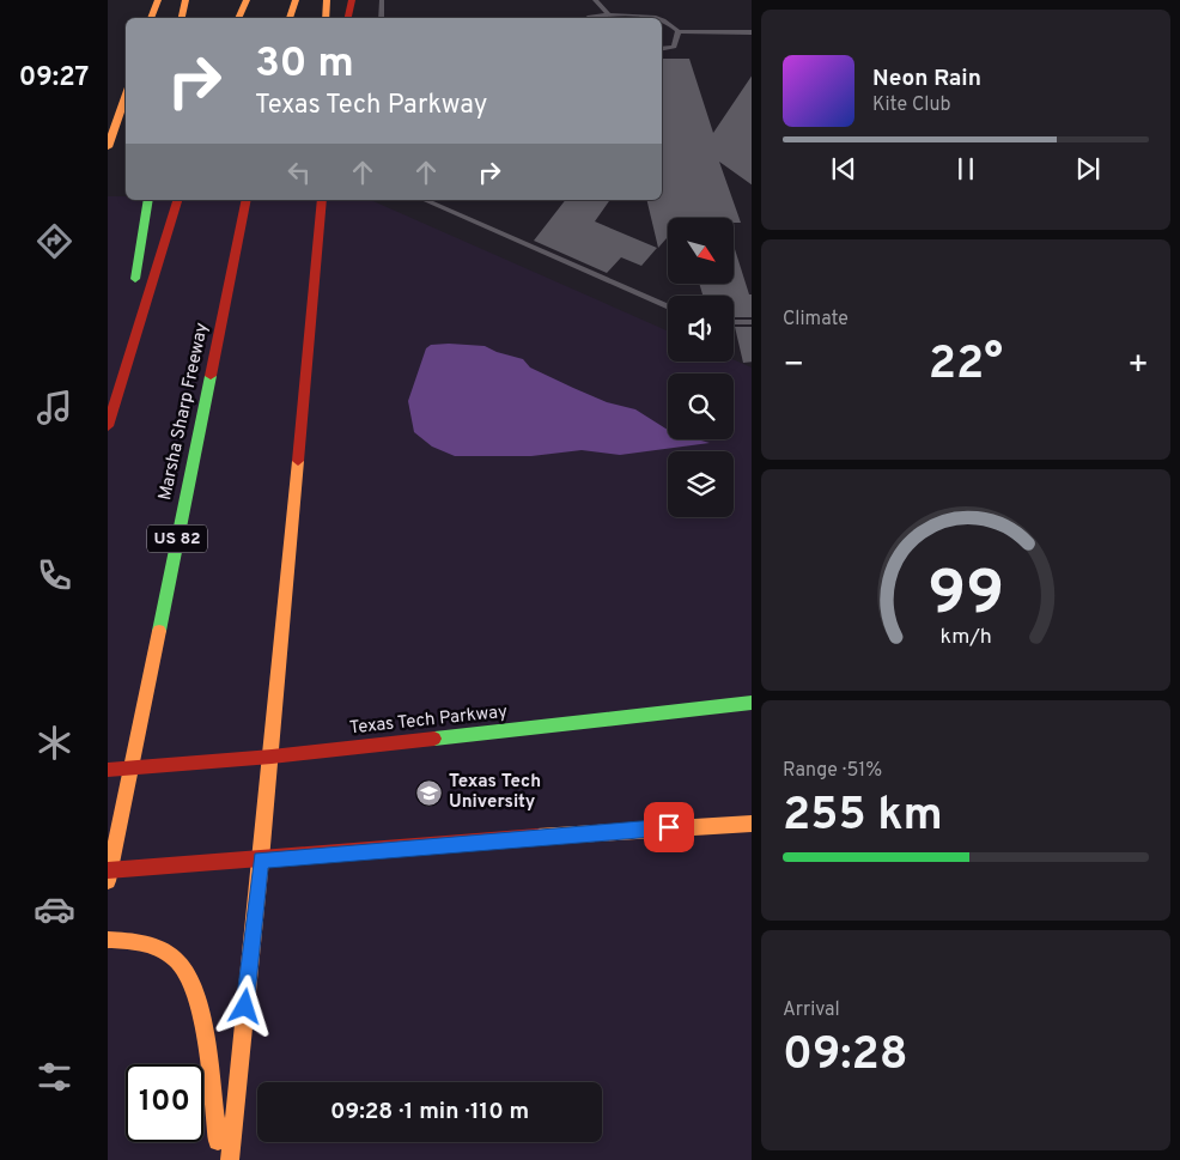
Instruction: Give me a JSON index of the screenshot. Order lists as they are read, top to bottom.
{
  "streets": {
    "main road": ["Marsha Sharp Freeway", "US 82", "Texas Tech Parkway"]
  },
  "places": {
    "school or university": ["Texas Tech University"]
  },
  "north": "bottom right",
  "page": {
    "tabs": "09:27",
    "turn": ["30 m", "Texas Tech Parkway"],
    "song": ["Neon Rain", "Kite Club"],
    "tile": [
      "Climate",
      ["Range · 51%", "255 km"],
      ["Arrival", "09:28"]
    ],
    "heat": ["−", "22°", "+"],
    "limit": "100",
    "trip": "09:28 · 1 min · 110 m",
    "gauge": ["99", "km/h"]
  }
}
